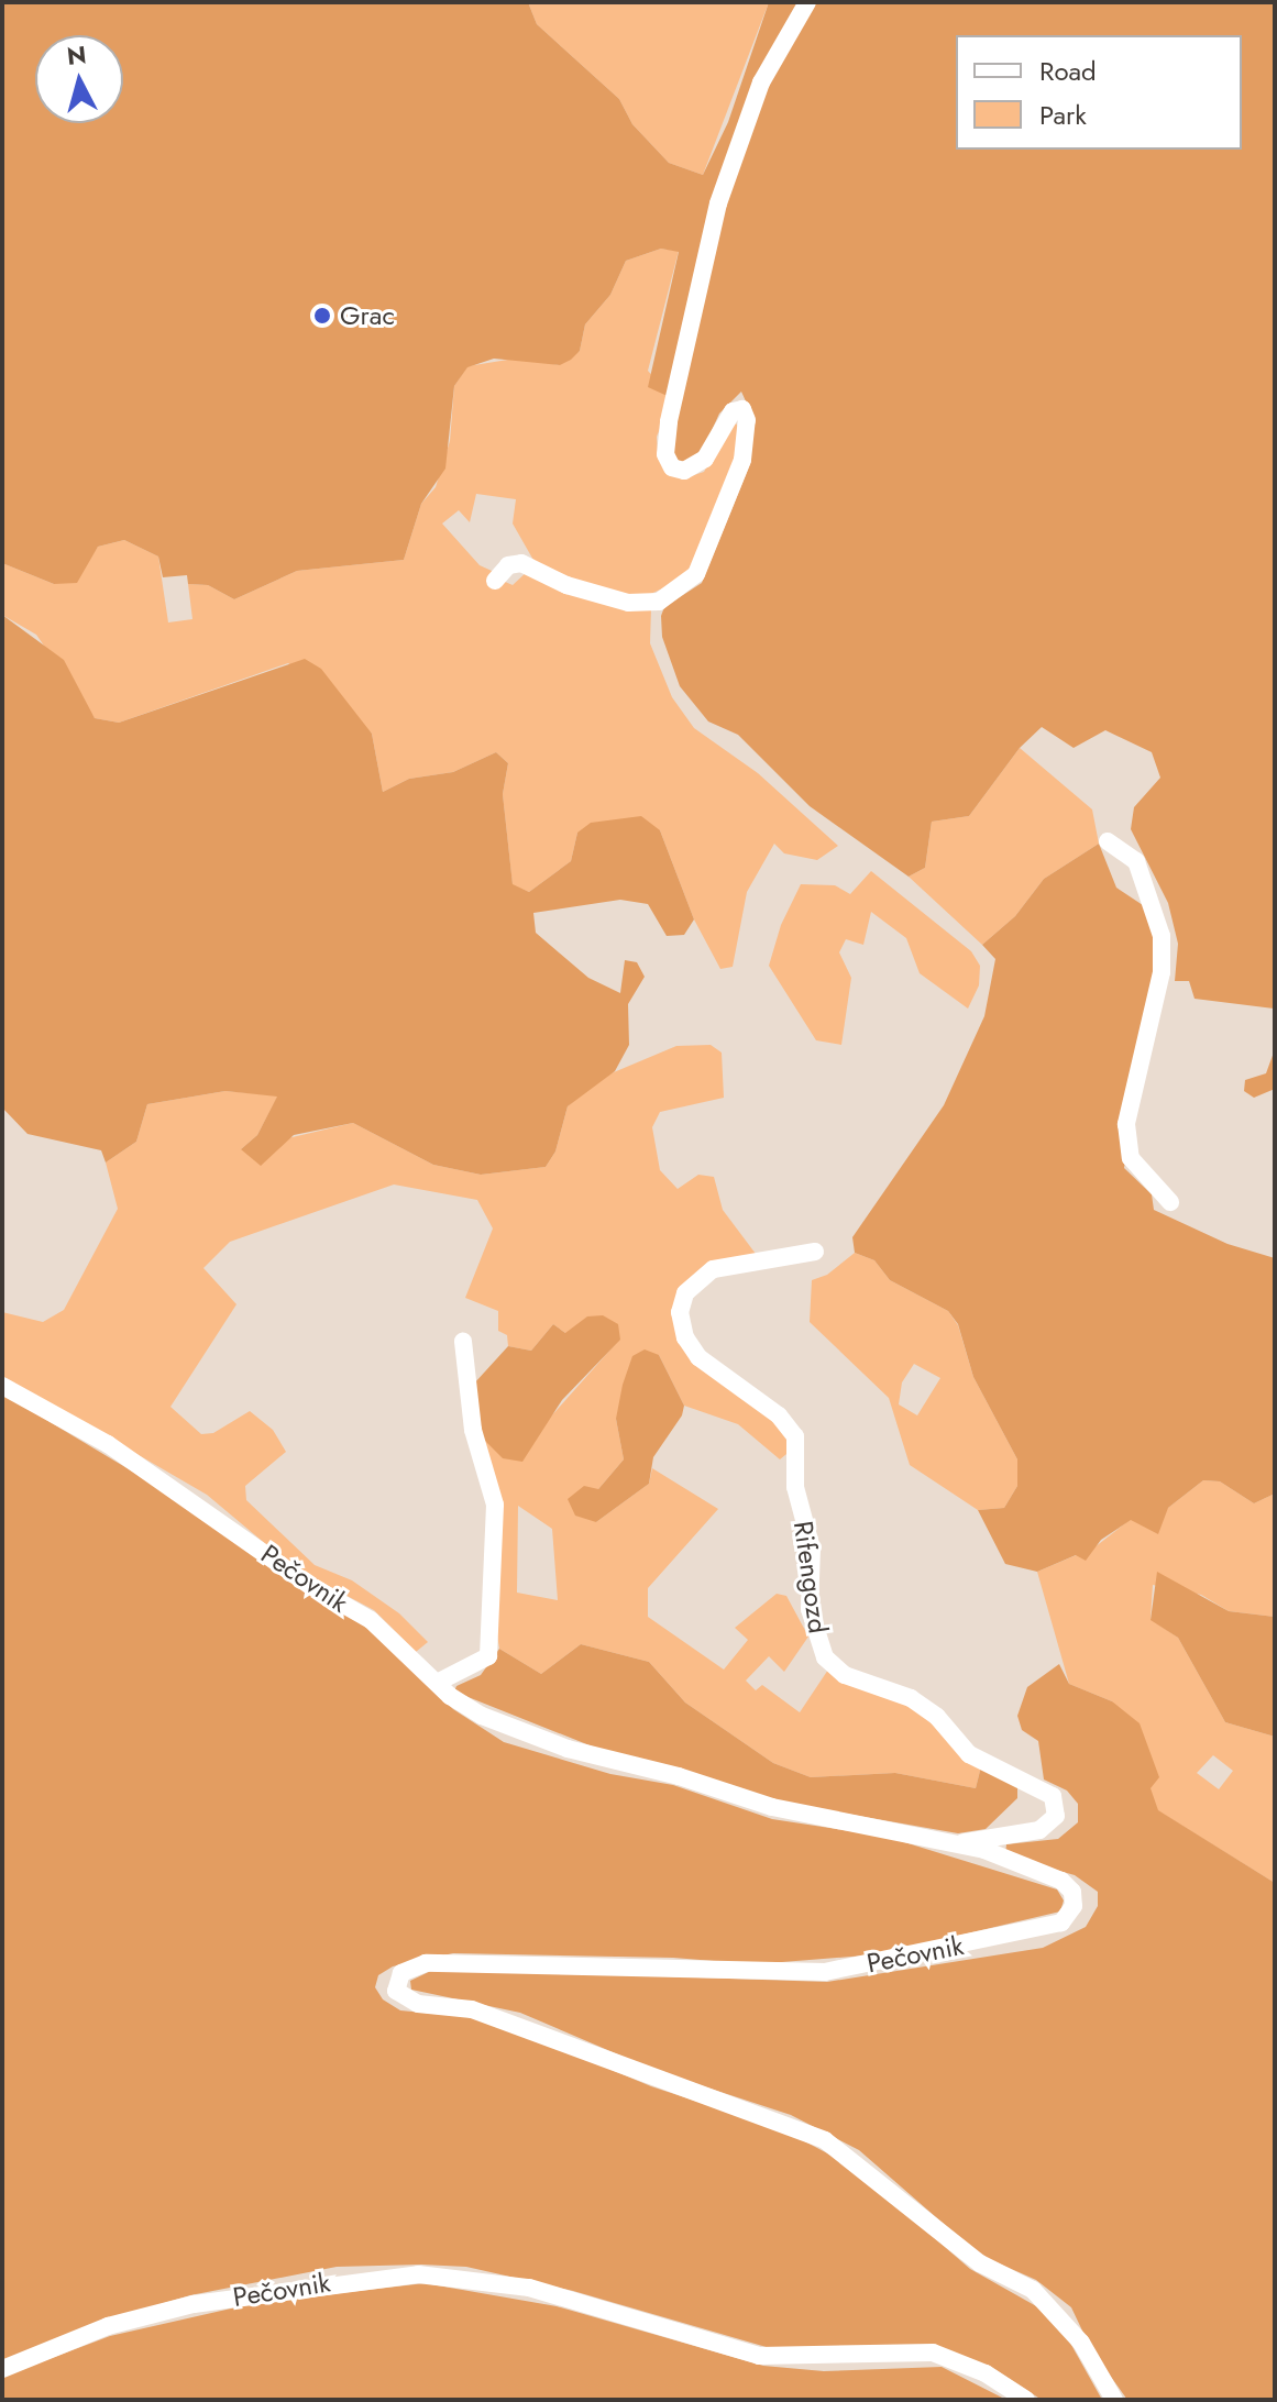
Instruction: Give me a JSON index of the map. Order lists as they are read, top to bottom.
{
  "streets": {
    "street": ["Rifengozd", "Pečovnik"]
  },
  "crossings": [
    ["Rifengozd", "Pečovnik"]
  ],
  "places": ["Grac"],
  "legend": ["Road", "Park"],
  "north": "top"
}
